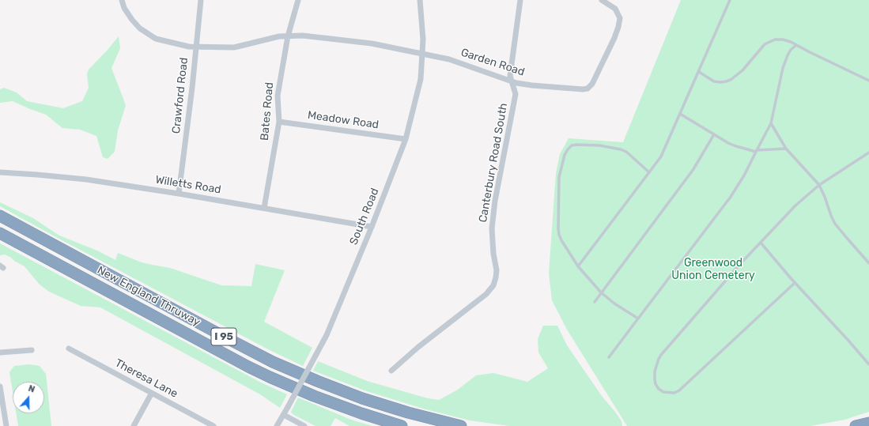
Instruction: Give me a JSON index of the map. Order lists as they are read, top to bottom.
{
  "streets": {
    "highway": ["New England Thruway", "I 95"],
    "street": [
      "Garden Road",
      "Crawford Road",
      "Bates Road",
      "Meadow Road",
      "Canterbury Road South",
      "Willetts Road",
      "South Road",
      "Theresa Lane"
    ]
  },
  "crossings": [
    ["Garden Road", "Crawford Road"],
    ["Garden Road", "Bates Road"],
    ["Garden Road", "Canterbury Road South"],
    ["Garden Road", "South Road"],
    ["Crawford Road", "Willetts Road"],
    ["Bates Road", "Meadow Road"],
    ["Bates Road", "Willetts Road"],
    ["Meadow Road", "South Road"],
    ["Willetts Road", "South Road"]
  ],
  "parks": ["Greenwood Union Cemetery"],
  "north": "top"
}
